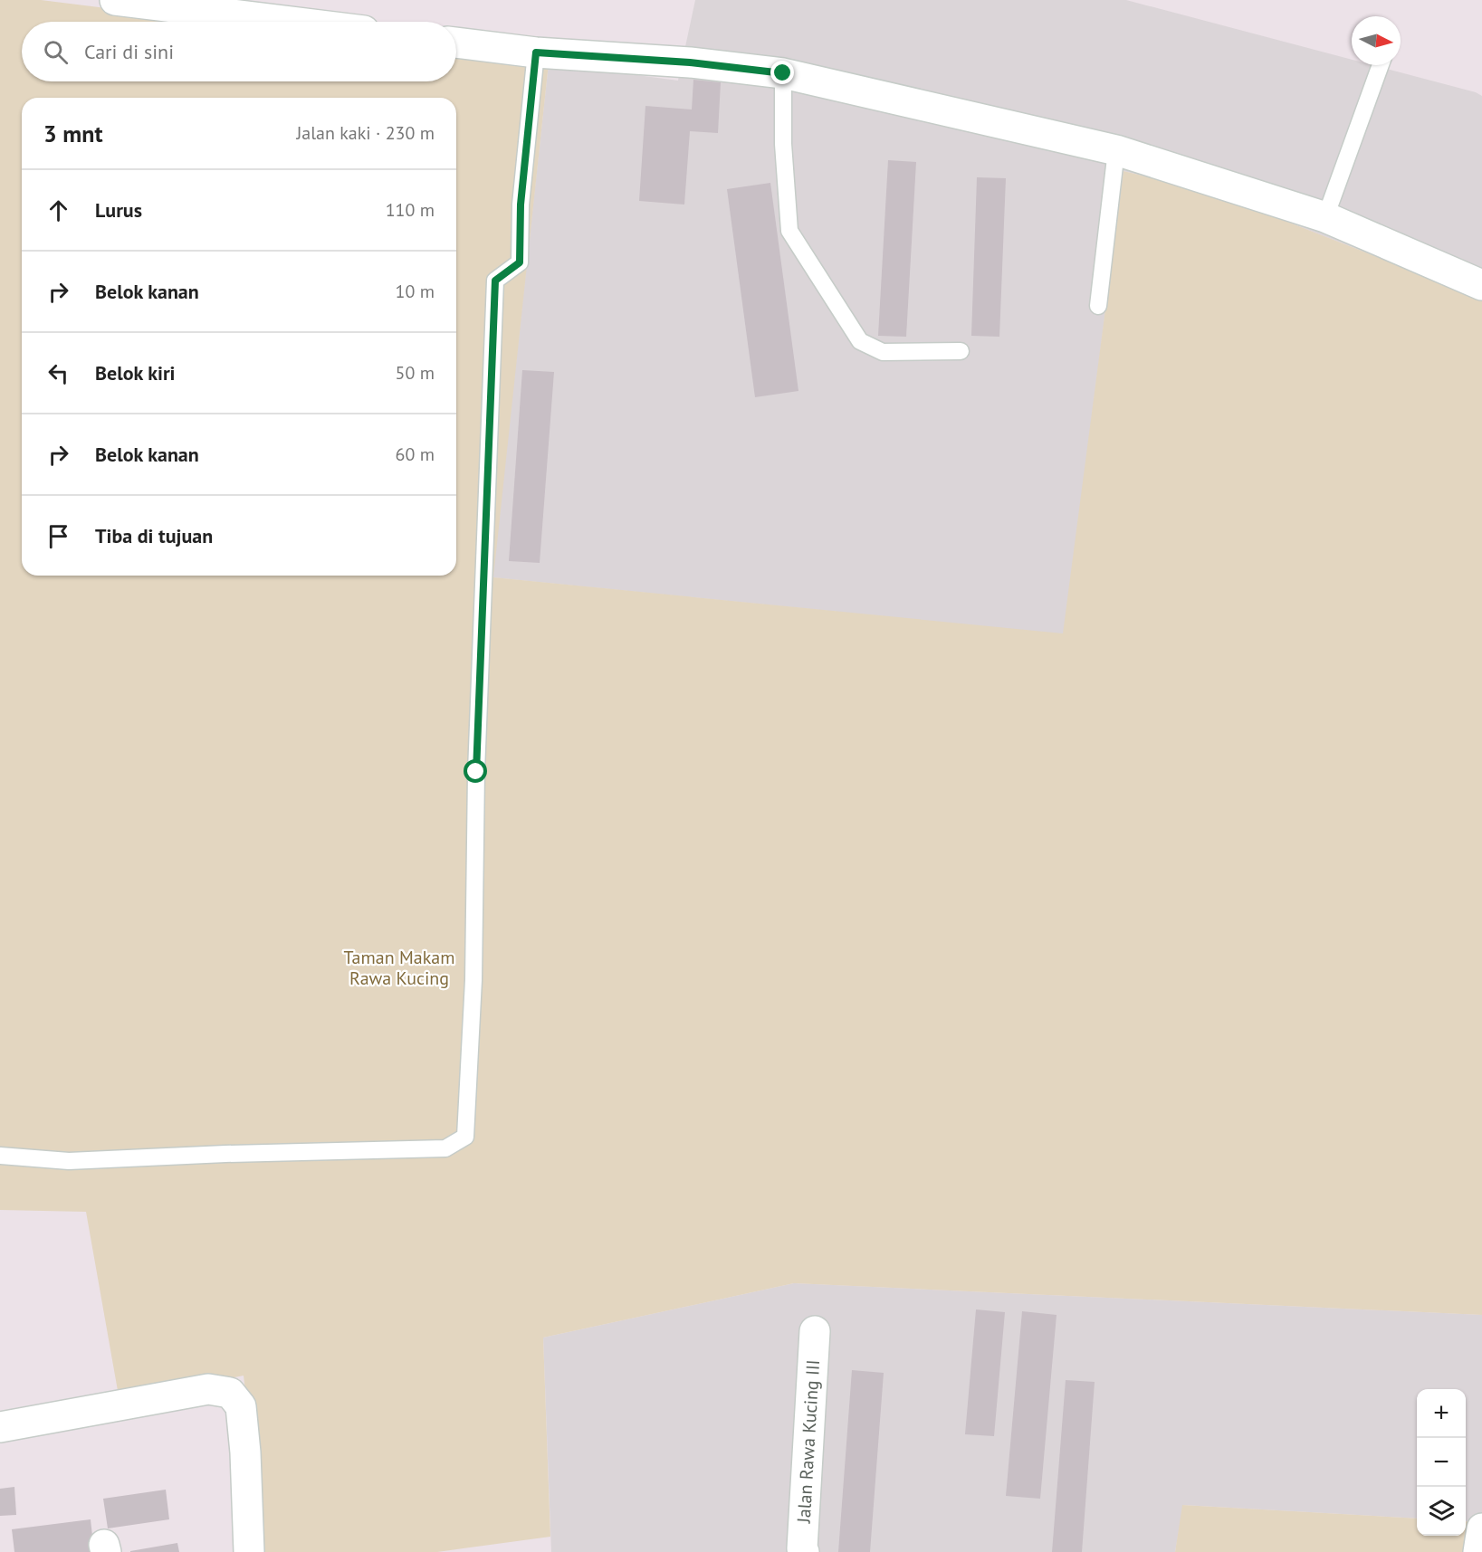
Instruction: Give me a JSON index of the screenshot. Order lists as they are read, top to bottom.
{
  "streets": {
    "street": ["Jalan Rawa Kucing III"]
  },
  "parks": ["Taman Makam Rawa Kucing"],
  "north": "right",
  "page": {
    "search": "Cari di sini",
    "heading": ["3 mnt", "Jalan kaki · 230 m"],
    "list": [
      ["Lurus", "110 m"],
      ["Belok kanan", "10 m"],
      ["Belok kiri", "50 m"],
      ["Belok kanan", "60 m"],
      "Tiba di tujuan"
    ],
    "map_buttons": ["+", "−"]
  }
}
